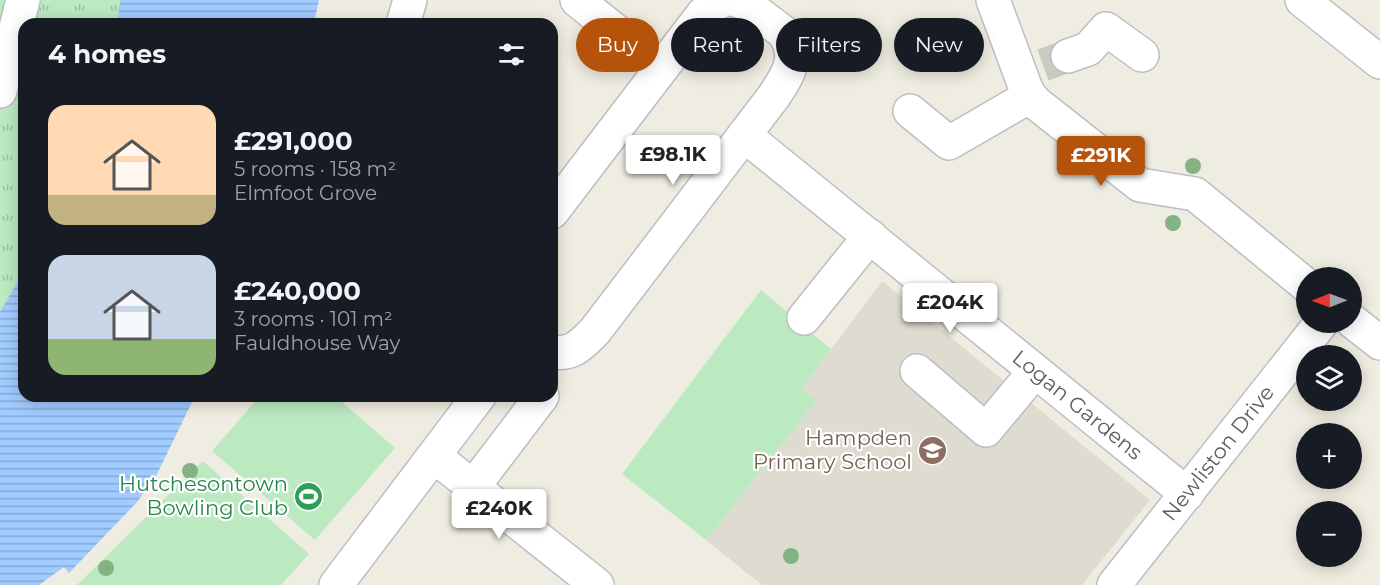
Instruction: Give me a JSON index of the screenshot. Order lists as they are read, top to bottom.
{
  "streets": {
    "street": ["Logan Gardens", "Newliston Drive"]
  },
  "crossings": [
    ["Logan Gardens", "Newliston Drive"]
  ],
  "places": {
    "school or university": ["Hampden Primary School"],
    "sports": ["Hutchesontown Bowling Club"]
  },
  "north": "left",
  "page": {
    "chip": [
      "Buy",
      "Rent",
      "Filters",
      "New"
    ],
    "heading": "4 homes",
    "list": [
      {
        "name": "£291,000",
        "note": "5 rooms · 158 m² · Elmfoot Grove"
      },
      {
        "name": "£240,000",
        "note": "3 rooms · 101 m² · Fauldhouse Way"
      }
    ],
    "price": [
      "£98.1K",
      "£291K",
      "£204K",
      "£240K"
    ],
    "map_buttons": ["+", "−"]
  }
}
